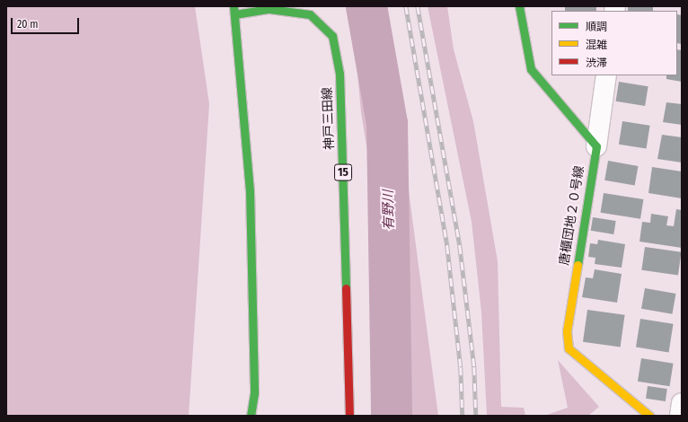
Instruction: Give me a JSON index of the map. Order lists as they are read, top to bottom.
{
  "streets": {
    "main road": ["神戸三田線", "15", "唐櫃団地２０号線"]
  },
  "water": ["有野川"],
  "legend": ["順調", "混雑", "渋滞"],
  "scale_bar": "20 m"
}
